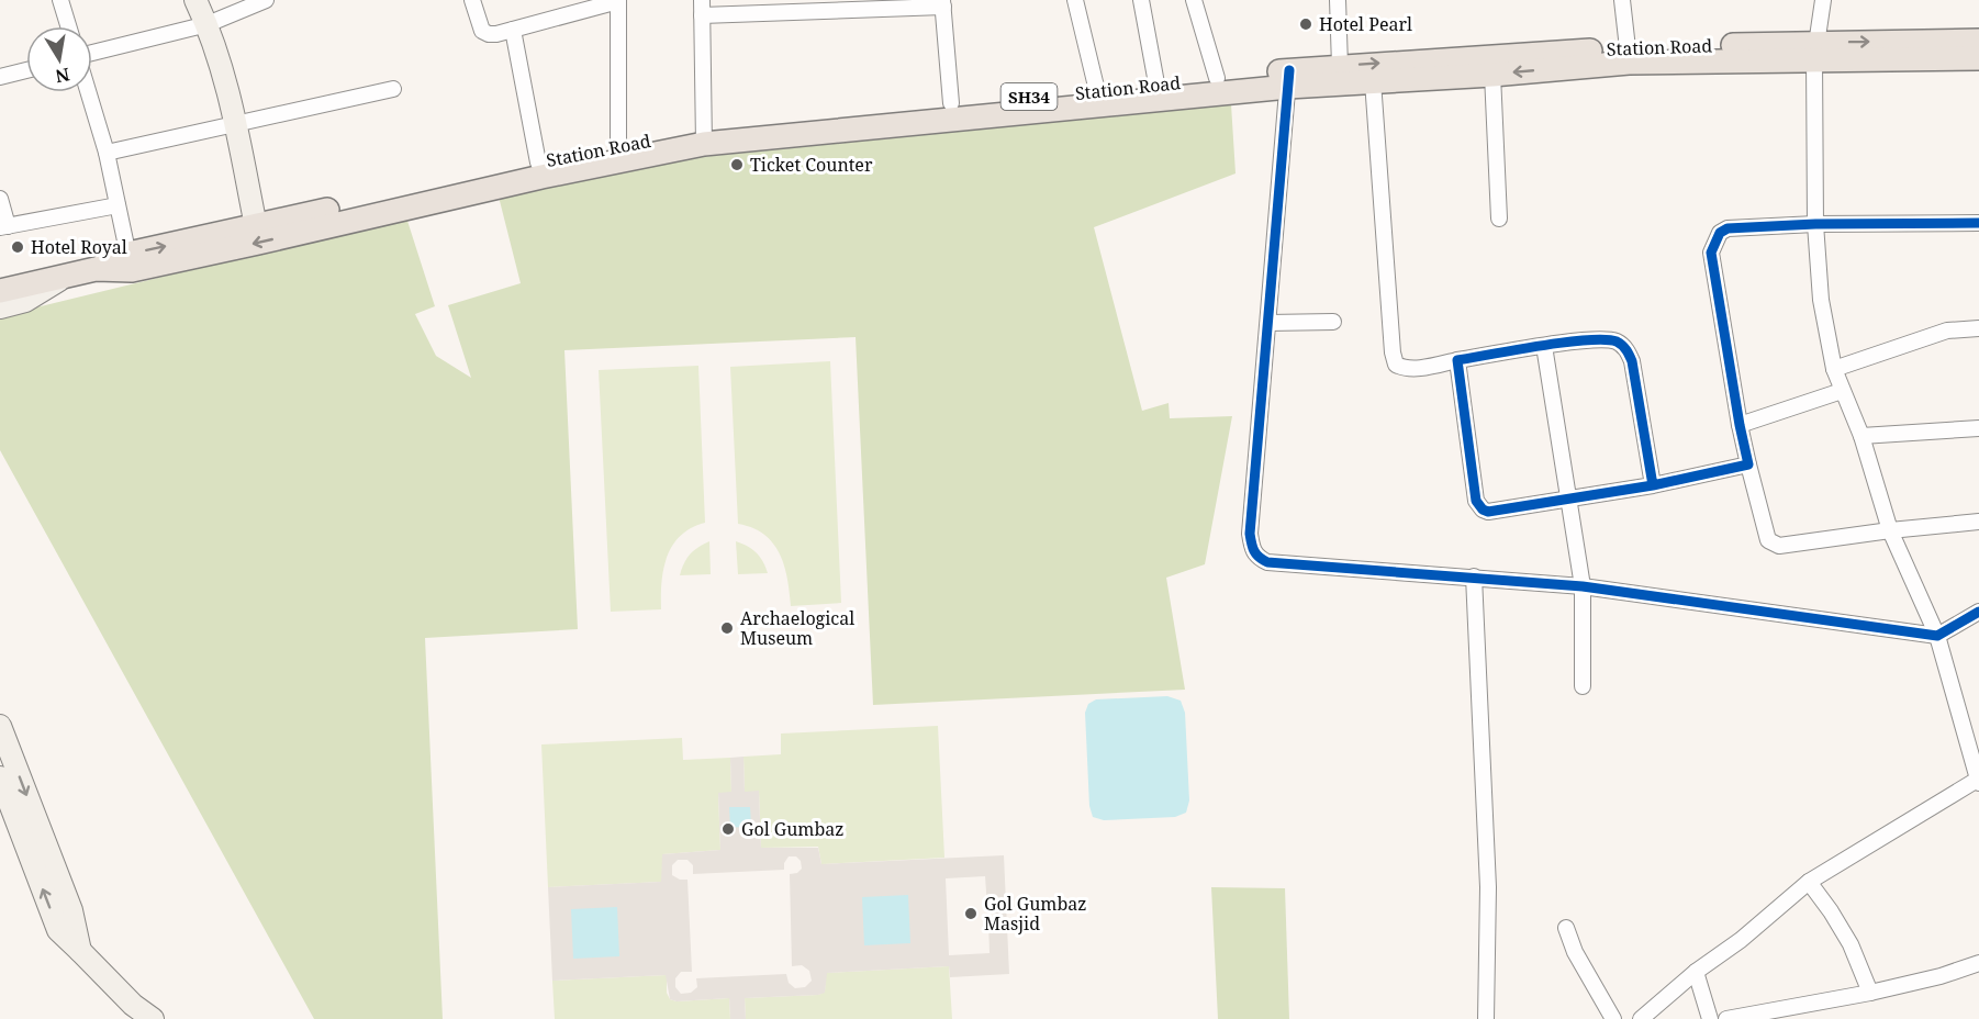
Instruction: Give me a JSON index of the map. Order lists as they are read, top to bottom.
{
  "streets": {
    "main road": ["Station Road", "SH34"]
  },
  "places": [
    "Hotel Pearl",
    "Ticket Counter",
    "Hotel Royal",
    "Archaelogical Museum",
    "Gol Gumbaz",
    "Gol Gumbaz Masjid"
  ],
  "north": "bottom"
}
